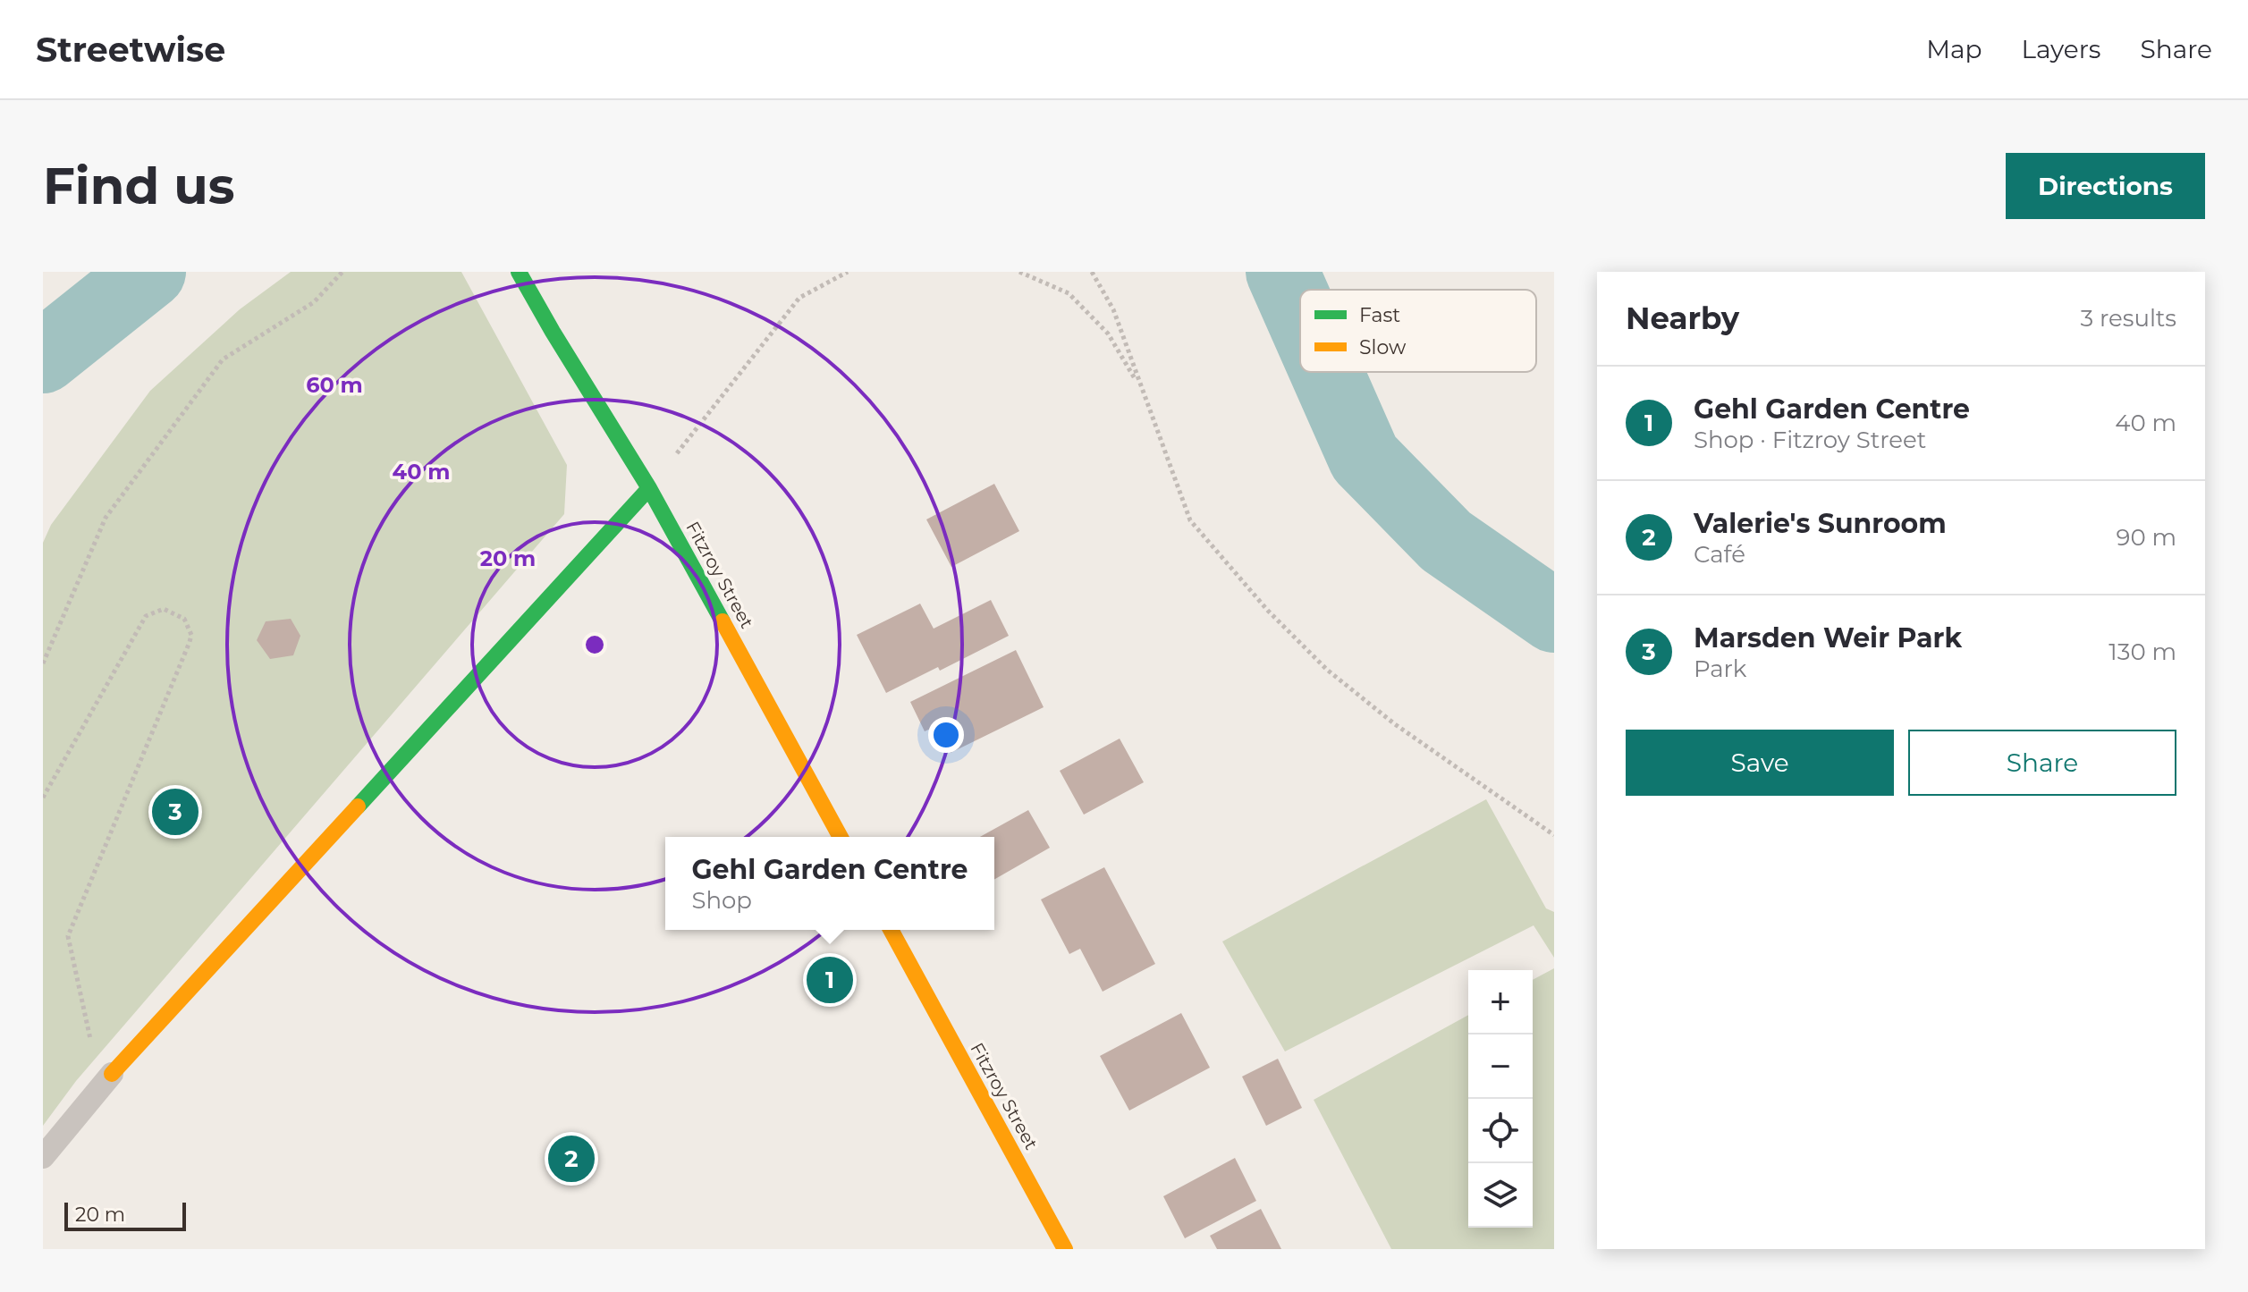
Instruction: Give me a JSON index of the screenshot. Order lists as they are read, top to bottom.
{
  "streets": {
    "main road": ["Fitzroy Street"]
  },
  "legend": ["Fast", "Slow"],
  "scale_bar": "20 m",
  "page": {
    "header": "Streetwise",
    "nav": ["Map", "Layers", "Share"],
    "buttons": [
      "Directions",
      ["Save", "Share"]
    ],
    "title": "Find us",
    "heading": ["Nearby", "3 results"],
    "list": [
      {
        "mark": "1",
        "name": "Gehl Garden Centre",
        "note": "Shop · Fitzroy Street",
        "value": "40 m"
      },
      {
        "mark": "2",
        "name": "Valerie's Sunroom",
        "note": "Café",
        "value": "90 m"
      },
      {
        "mark": "3",
        "name": "Marsden Weir Park",
        "note": "Park",
        "value": "130 m"
      }
    ],
    "pins": ["3", "1", "2"],
    "popup": ["Gehl Garden Centre", "Shop"],
    "map_buttons": ["+", "−"],
    "scale": "20 m"
  },
  "rings": ["60 m", "40 m", "20 m"]
}
